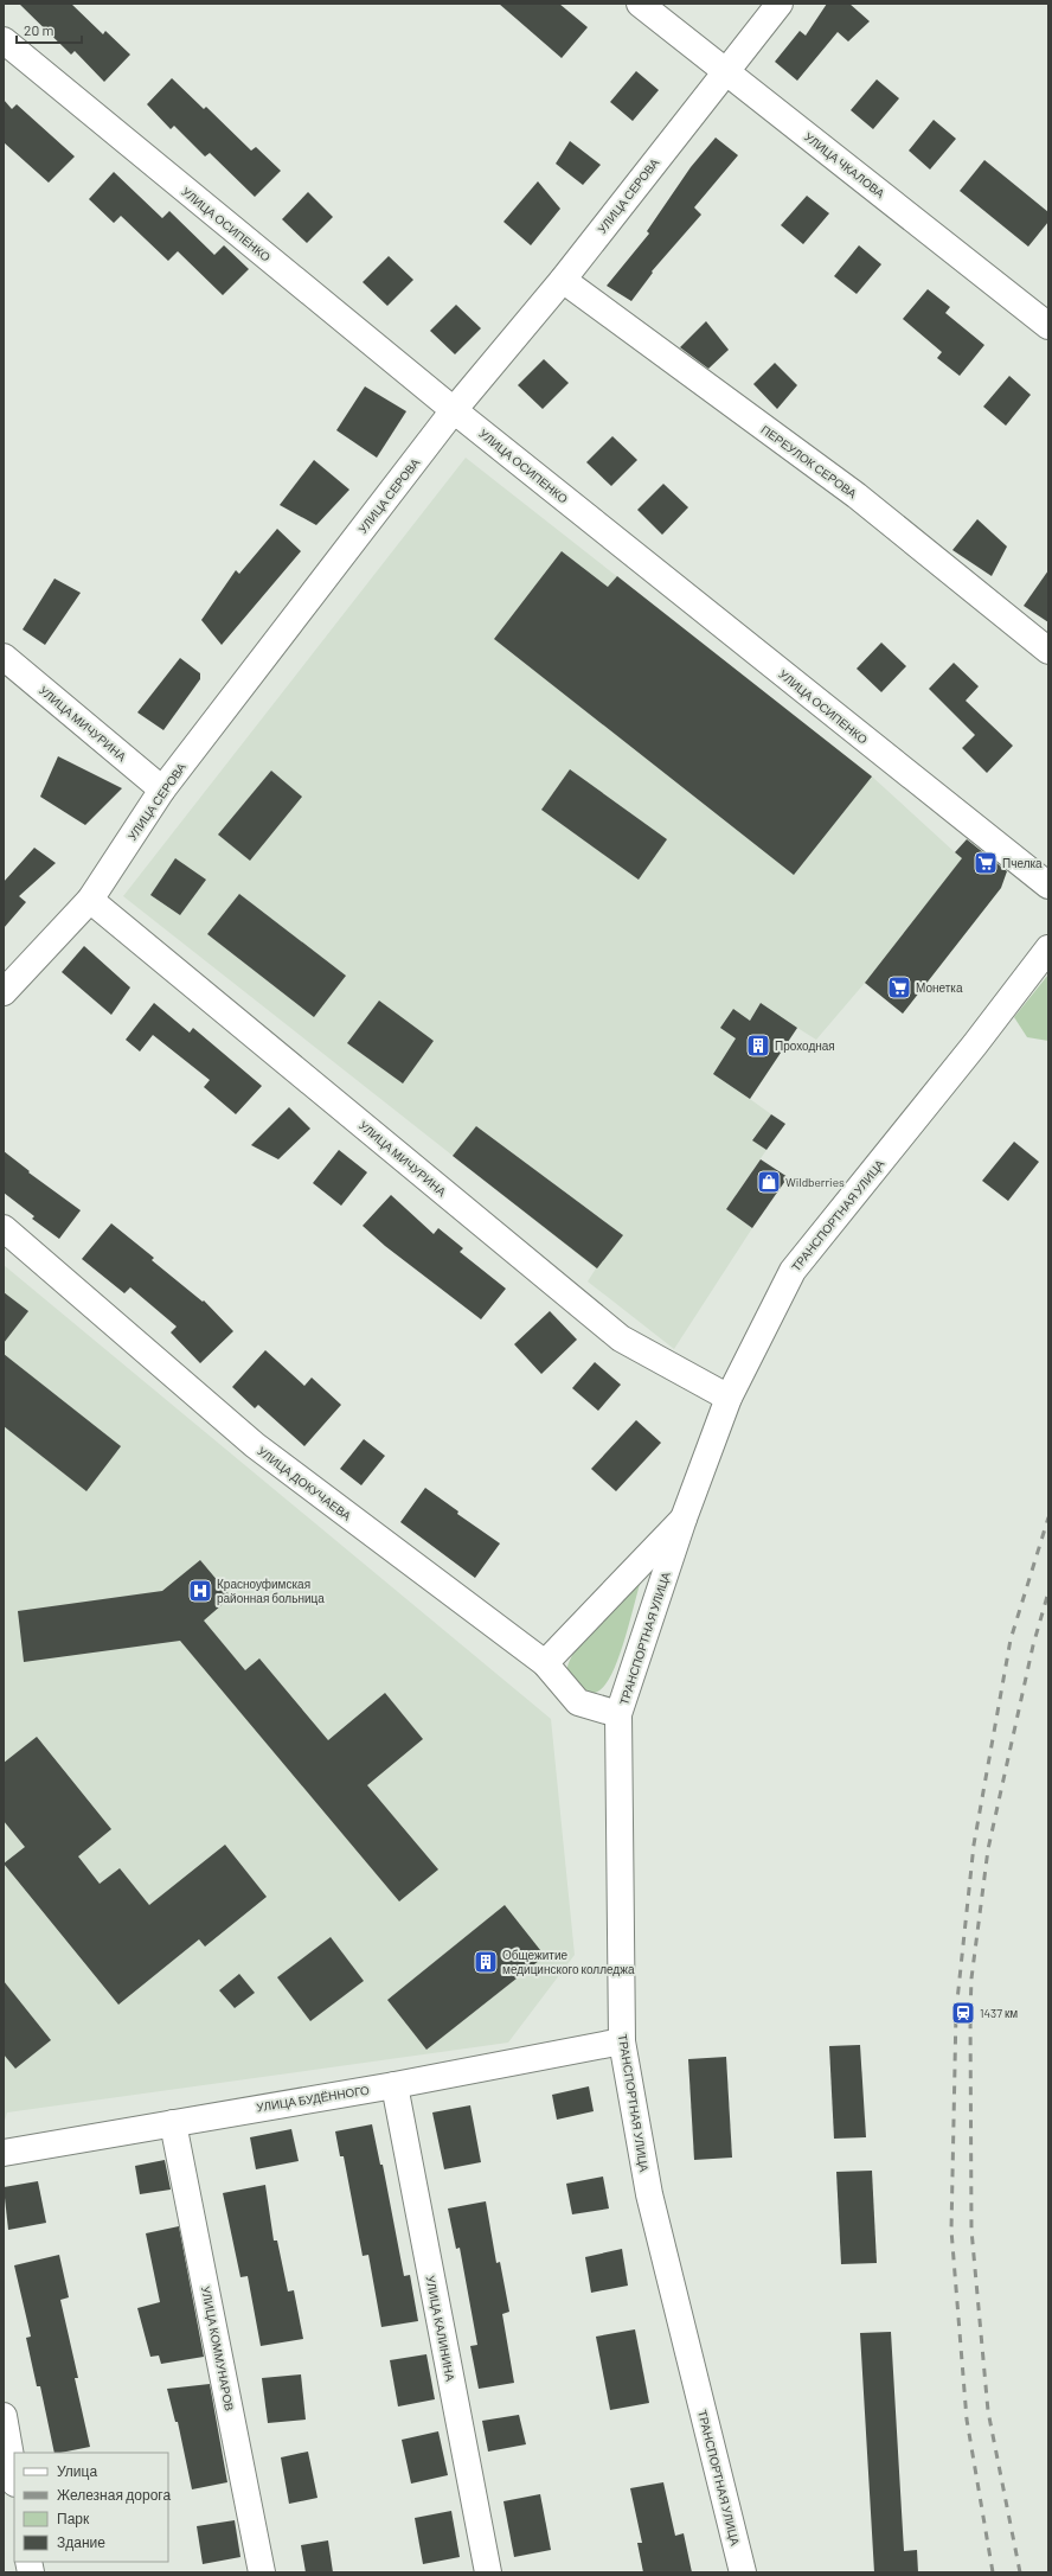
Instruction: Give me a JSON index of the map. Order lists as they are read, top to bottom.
{
  "streets": {
    "street": [
      "УЛИЦА ЧКАЛОВА",
      "УЛИЦА СЕРОВА",
      "УЛИЦА ОСИПЕНКО",
      "ПЕРЕУЛОК СЕРОВА",
      "УЛИЦА МИЧУРИНА",
      "ТРАНСПОРТНАЯ УЛИЦА",
      "УЛИЦА ДОКУЧАЕВА",
      "УЛИЦА БУДЁННОГО",
      "УЛИЦА КАЛИНИНА",
      "УЛИЦА КОММУНАРОВ"
    ]
  },
  "crossings": [
    ["УЛИЦА ЧКАЛОВА", "УЛИЦА СЕРОВА"],
    ["УЛИЦА СЕРОВА", "УЛИЦА ОСИПЕНКО"],
    ["УЛИЦА СЕРОВА", "ПЕРЕУЛОК СЕРОВА"],
    ["УЛИЦА СЕРОВА", "УЛИЦА МИЧУРИНА"],
    ["УЛИЦА МИЧУРИНА", "ТРАНСПОРТНАЯ УЛИЦА"],
    ["ТРАНСПОРТНАЯ УЛИЦА", "УЛИЦА ДОКУЧАЕВА"],
    ["ТРАНСПОРТНАЯ УЛИЦА", "УЛИЦА БУДЁННОГО"],
    ["УЛИЦА БУДЁННОГО", "УЛИЦА КАЛИНИНА"],
    ["УЛИЦА БУДЁННОГО", "УЛИЦА КОММУНАРОВ"]
  ],
  "places": {
    "supermarket": ["Пчелка", "Монетка"],
    "building": ["Проходная", "Общежитие медицинского колледжа"],
    "shop": ["Wildberries"],
    "hospital": ["Красноуфимская районная больница"],
    "station": ["1437 км"]
  },
  "legend": [
    "Улица",
    "Железная дорога",
    "Парк",
    "Здание"
  ],
  "scale_bar": "20 m"
}
